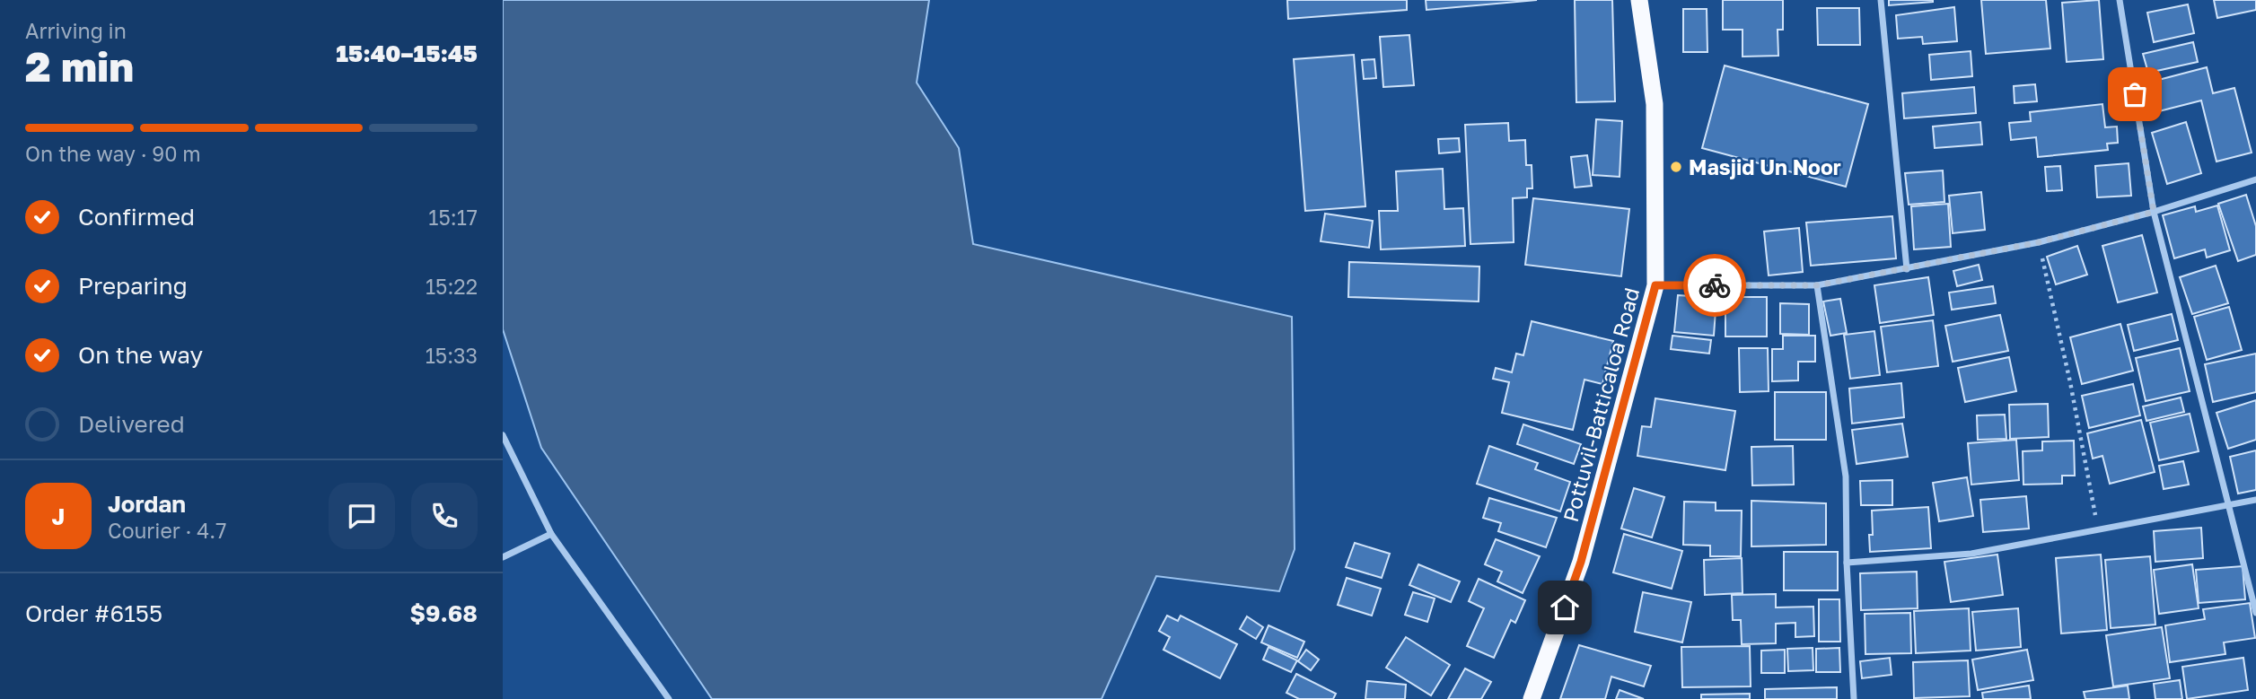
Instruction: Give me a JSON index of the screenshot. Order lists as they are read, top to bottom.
{
  "streets": {
    "highway": ["Pottuvil-Batticaloa Road"]
  },
  "places": ["Masjid Un Noor"],
  "page": {
    "heading": ["2 min", "Arriving in", "15:40–15:45"],
    "panel": [
      "Jordan",
      "Courier · 4.7",
      "Order #6155",
      "$9.68"
    ],
    "bar": "On the way · 90 m",
    "list": [
      ["Confirmed", "15:17"],
      ["Preparing", "15:22"],
      ["On the way", "15:33"],
      "Delivered"
    ],
    "round": "J"
  }
}
